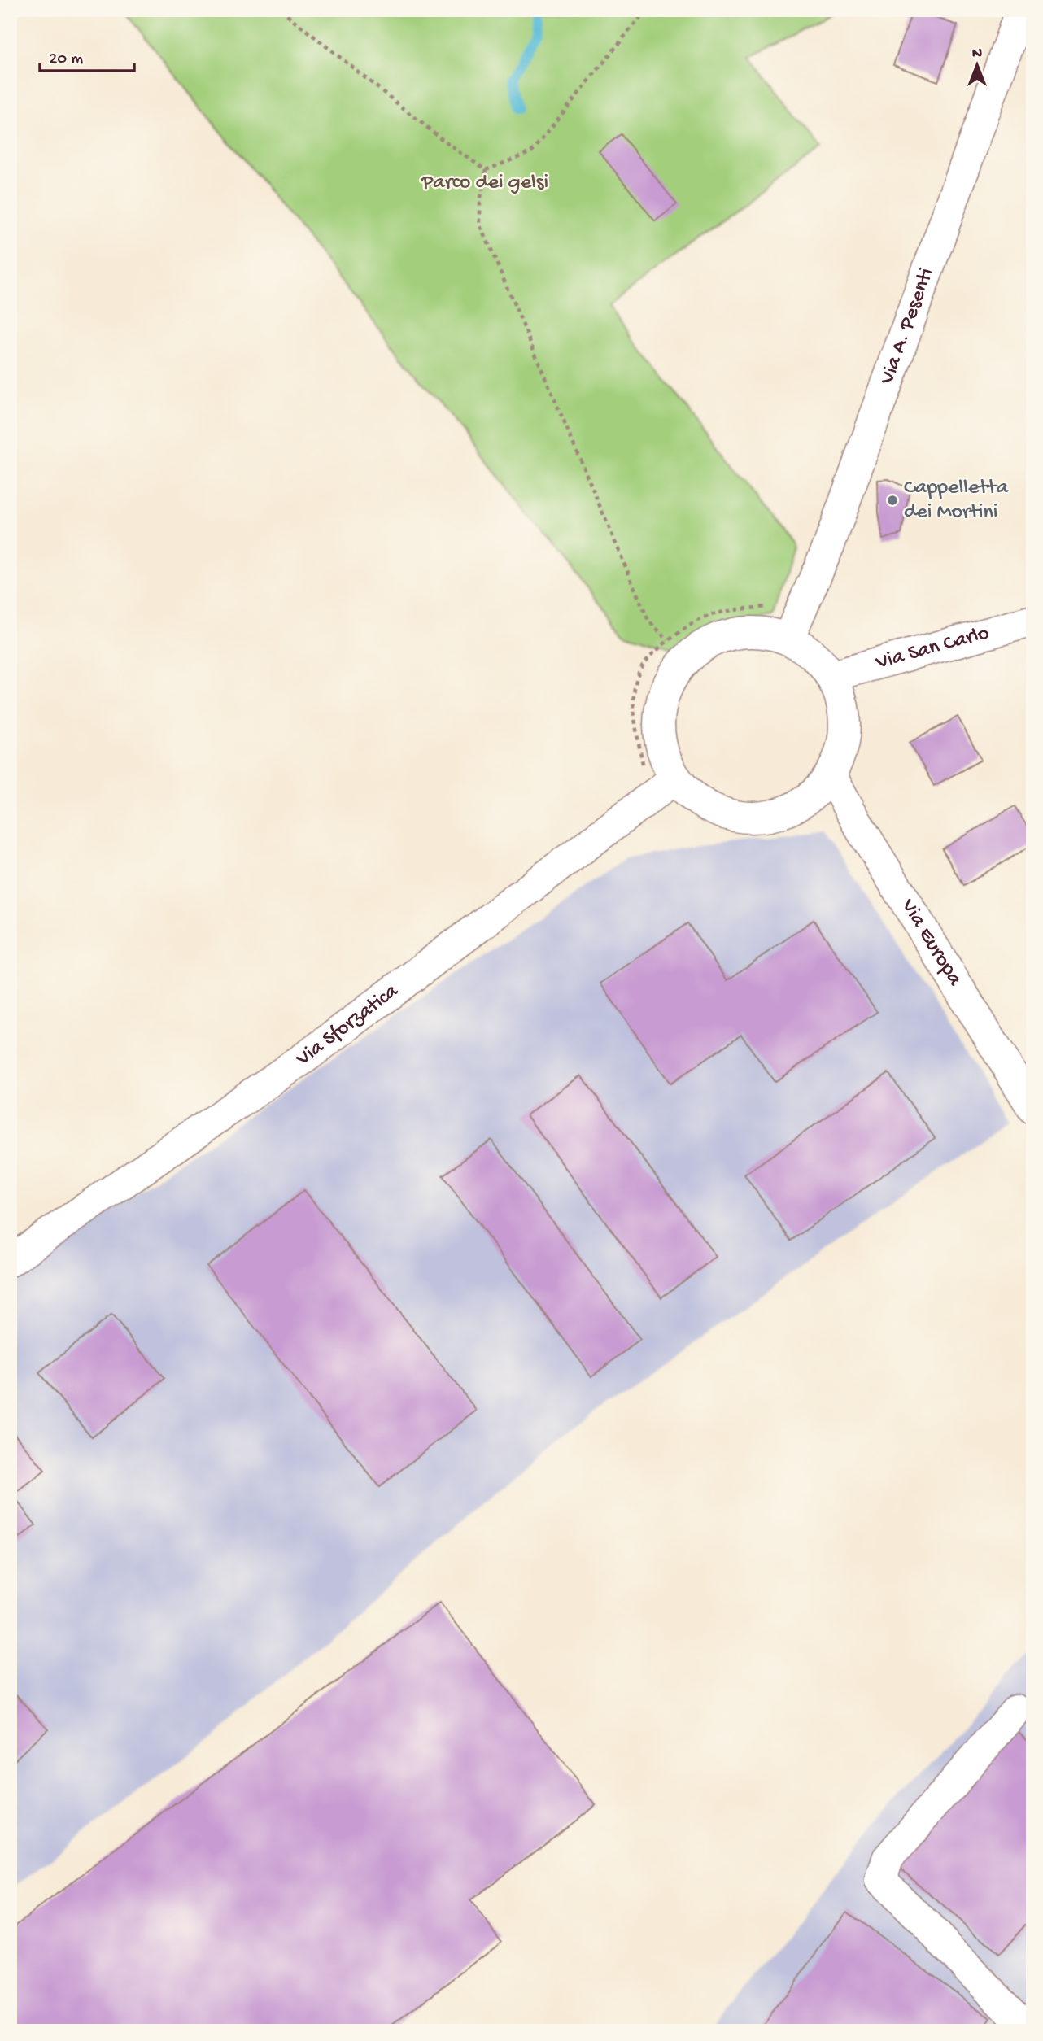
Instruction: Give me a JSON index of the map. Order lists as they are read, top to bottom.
{
  "streets": {
    "street": [
      "Via A. Pesenti",
      "Via San Carlo",
      "Via Europa",
      "Via Sforzatica"
    ]
  },
  "crossings": [
    ["Via A. Pesenti", "Via San Carlo"],
    ["Via A. Pesenti", "Via Europa"],
    ["Via A. Pesenti", "Via Sforzatica"],
    ["Via San Carlo", "Via Europa"],
    ["Via San Carlo", "Via Sforzatica"],
    ["Via Europa", "Via Sforzatica"]
  ],
  "parks": ["Parco dei gelsi"],
  "places": ["Cappelletta dei Mortini"],
  "scale_bar": "20 m",
  "north": "top"
}
